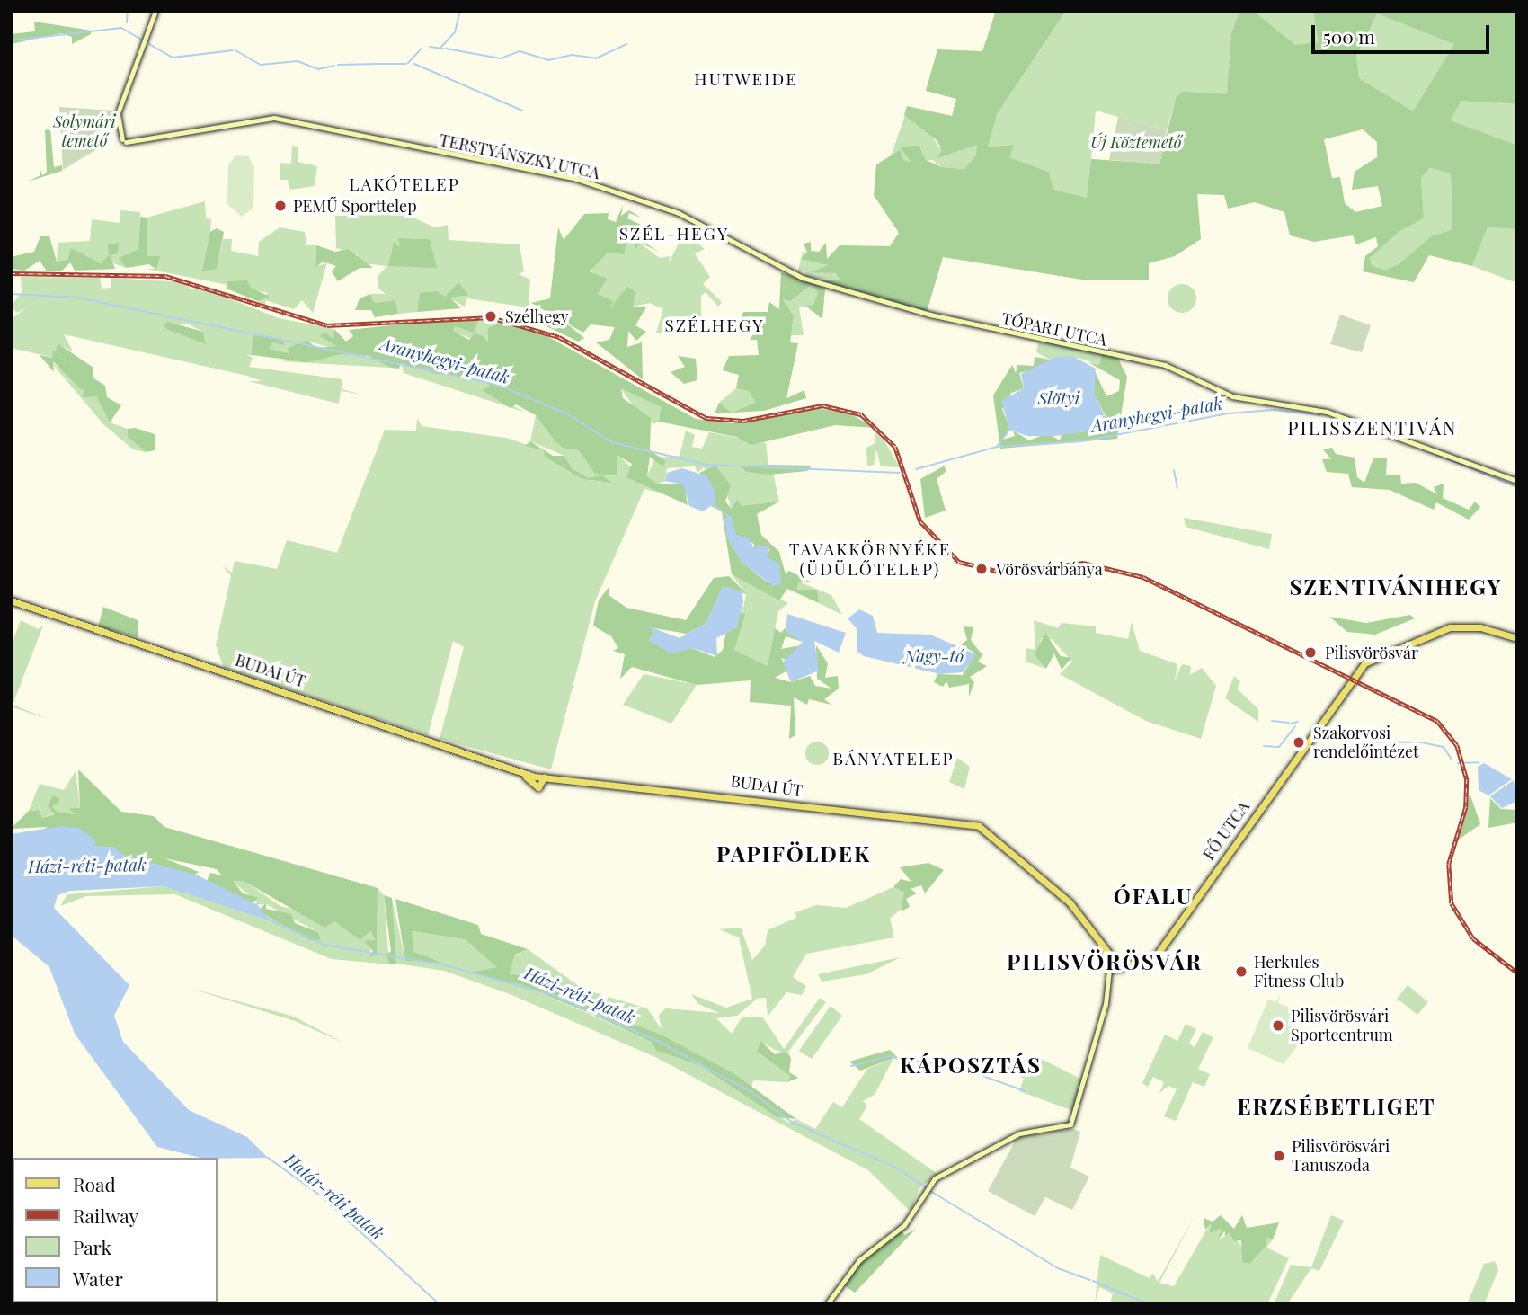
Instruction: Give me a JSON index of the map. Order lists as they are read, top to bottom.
{
  "streets": {
    "main road": [
      "TERSTYÁNSZKY UTCA",
      "TÓPART UTCA",
      "BUDAI ÚT",
      "FŐ UTCA"
    ]
  },
  "crossings": [
    ["TERSTYÁNSZKY UTCA", "TÓPART UTCA"],
    ["BUDAI ÚT", "FŐ UTCA"]
  ],
  "districts": [
    "HUTWEIDE",
    "LAKÓTELEP",
    "SZÉL-HEGY",
    "SZÉLHEGY",
    "PILISSZENTIVÁN",
    "TAVAKKÖRNYÉKE (ÜDÜLŐTELEP)",
    "SZENTIVÁNIHEGY",
    "BÁNYATELEP",
    "PAPIFÖLDEK",
    "ÓFALU",
    "PILISVÖRÖSVÁR",
    "KÁPOSZTÁS",
    "ERZSÉBETLIGET"
  ],
  "water": [
    "Aranyhegyi-patak",
    "Slötyi",
    "Nagy-tó",
    "Házi-réti-patak",
    "Határ-réti patak"
  ],
  "parks": ["Solymári temető", "Új Köztemető"],
  "places": [
    "PEMŰ Sporttelep",
    "Szélhegy",
    "Vörösvárbánya",
    "Pilisvörösvár",
    "Szakorvosi rendelőintézet",
    "Herkules Fitness Club",
    "Pilisvörösvári Sportcentrum",
    "Pilisvörösvári Tanuszoda"
  ],
  "legend": [
    "Road",
    "Railway",
    "Park",
    "Water"
  ],
  "scale_bar": "500 m"
}
